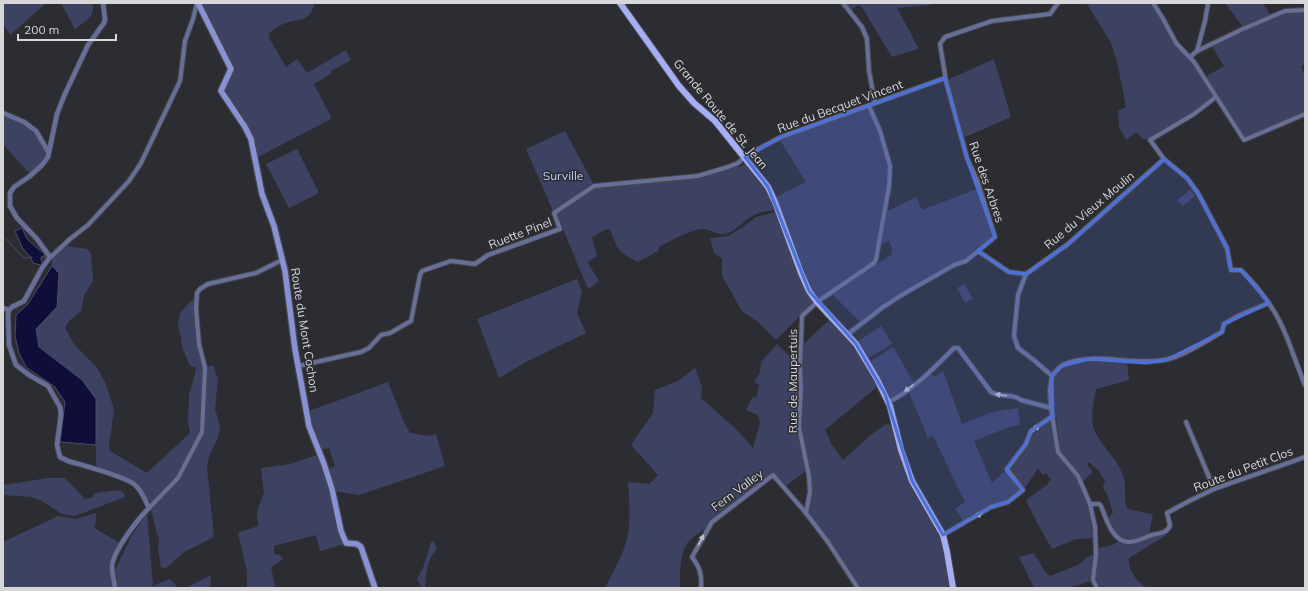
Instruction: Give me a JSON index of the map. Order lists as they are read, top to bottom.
{
  "streets": {
    "main road": ["Grande Route de St. Jean", "Route du Mont Cochon"],
    "street": [
      "Rue du Becquet Vincent",
      "Rue des Arbres",
      "Rue du Vieux Moulin",
      "Ruette Pinel",
      "Rue de Maupertuis",
      "Route du Petit Clos",
      "Fern Valley"
    ]
  },
  "crossings": [
    ["Rue du Becquet Vincent", "Grande Route de St. Jean"],
    ["Rue du Becquet Vincent", "Rue des Arbres"],
    ["Rue du Becquet Vincent", "Ruette Pinel"],
    ["Rue du Becquet Vincent", "Rue de Maupertuis"],
    ["Grande Route de St. Jean", "Rue des Arbres"],
    ["Grande Route de St. Jean", "Ruette Pinel"],
    ["Grande Route de St. Jean", "Rue de Maupertuis"],
    ["Ruette Pinel", "Route du Mont Cochon"],
    ["Rue de Maupertuis", "Fern Valley"]
  ],
  "parks": ["Surville"],
  "scale_bar": "200 m"
}
